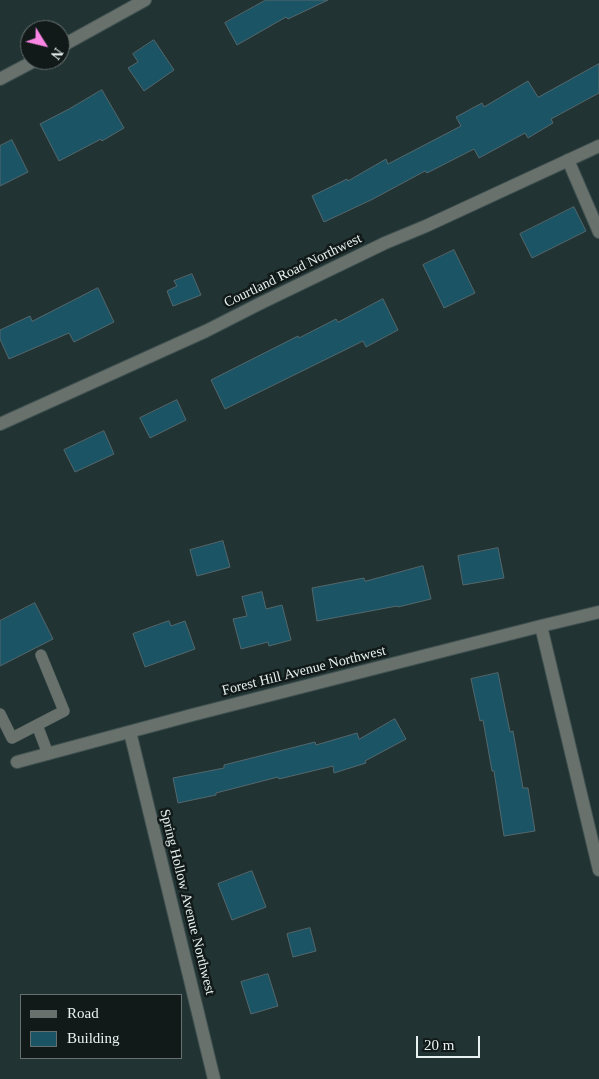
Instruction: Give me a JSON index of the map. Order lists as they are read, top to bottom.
{
  "streets": {
    "street": ["Courtland Road Northwest", "Forest Hill Avenue Northwest", "Spring Hollow Avenue Northwest"]
  },
  "crossings": [
    ["Forest Hill Avenue Northwest", "Spring Hollow Avenue Northwest"]
  ],
  "legend": ["Road", "Building"],
  "scale_bar": "20 m",
  "north": "bottom right"
}
